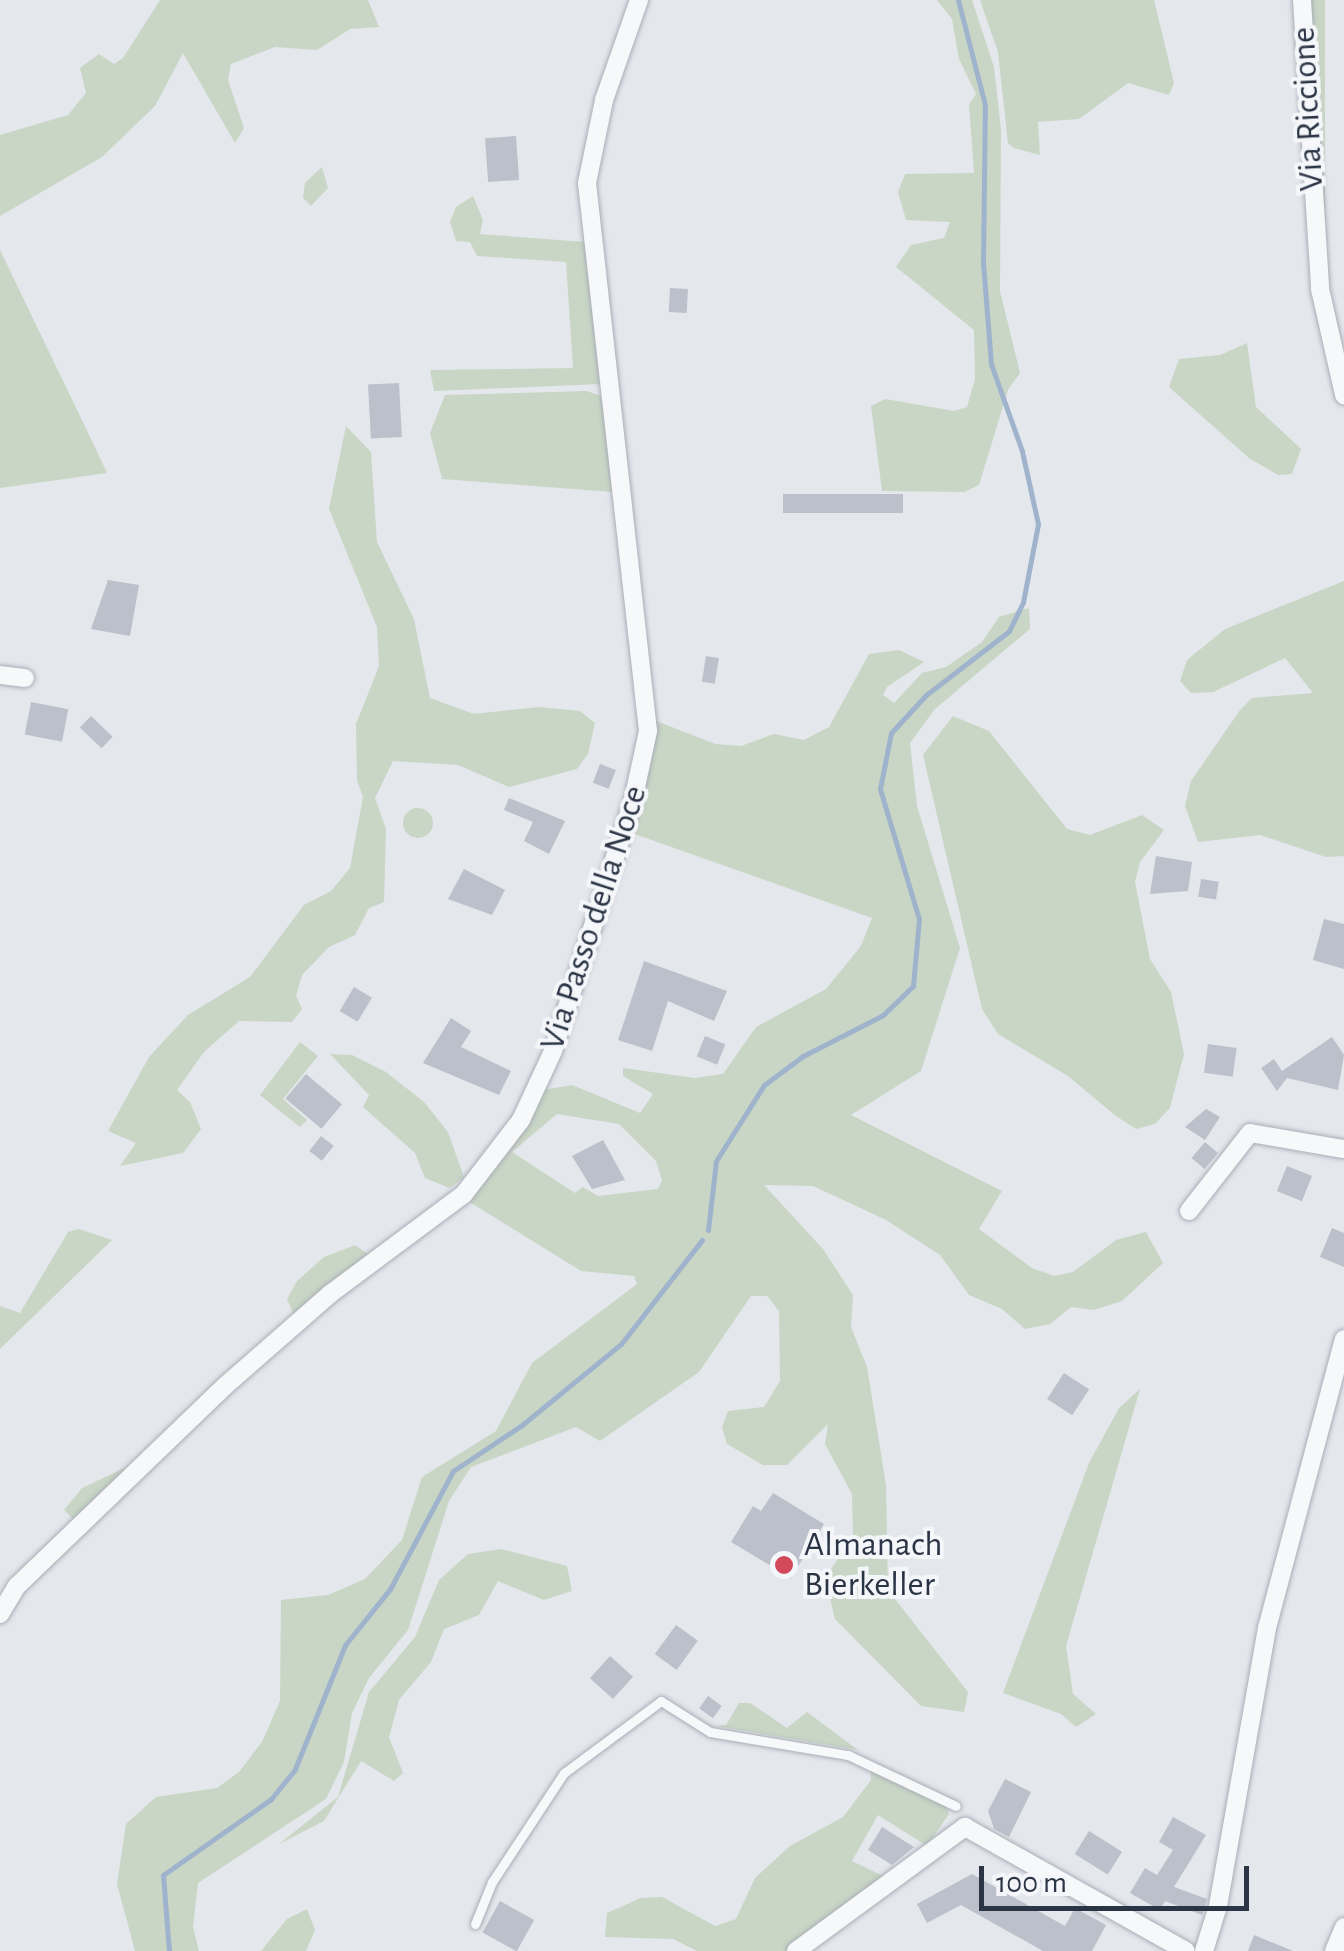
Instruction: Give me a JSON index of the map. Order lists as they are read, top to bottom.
{
  "streets": {
    "street": ["Via Riccione", "Via Passo della Noce"]
  },
  "places": ["Almanach Bierkeller"],
  "scale_bar": "100 m"
}
